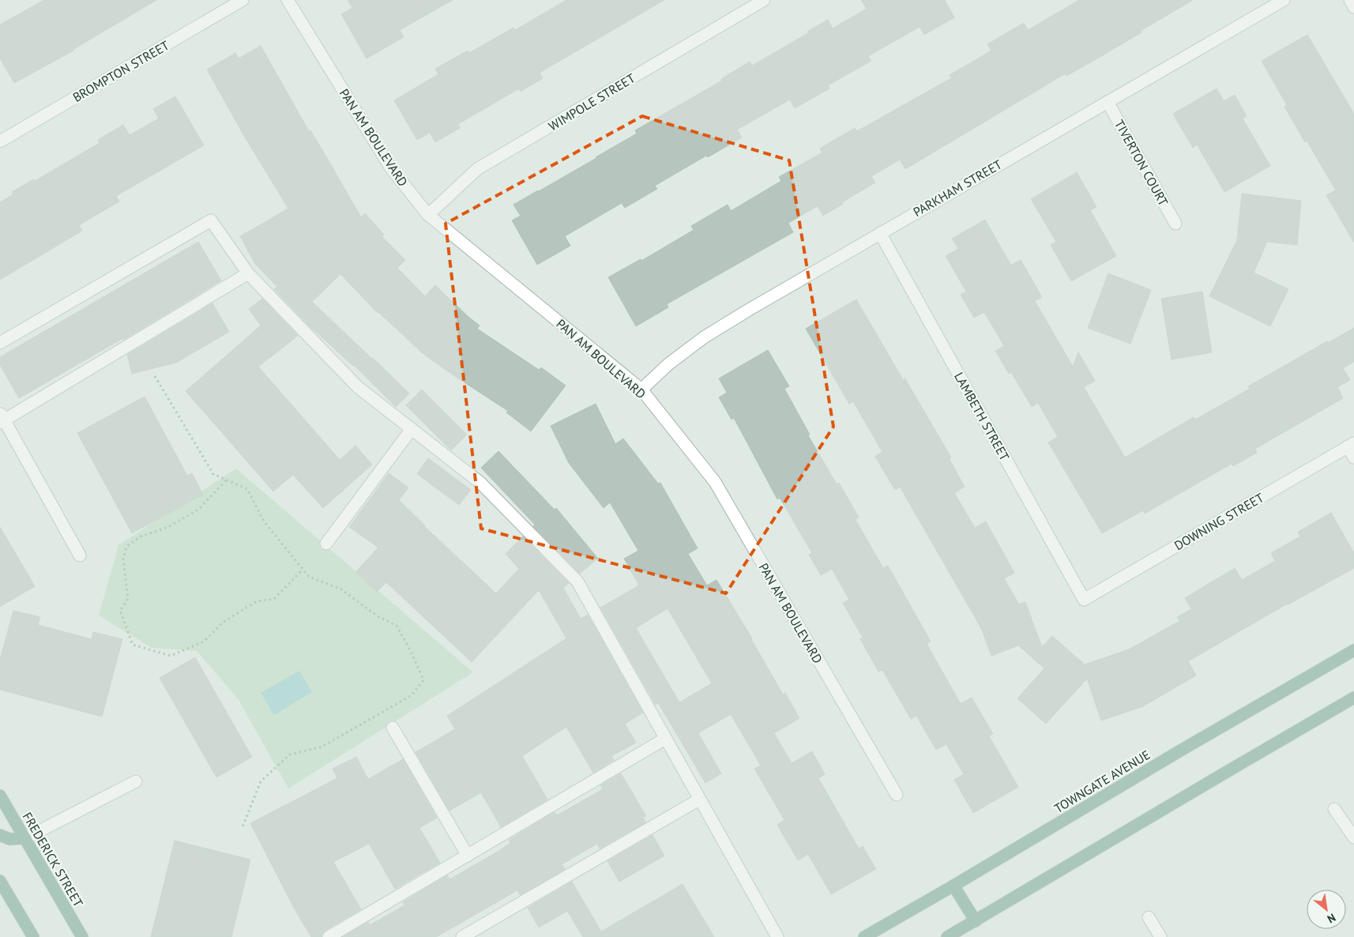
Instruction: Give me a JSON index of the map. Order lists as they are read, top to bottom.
{
  "streets": {
    "main road": ["TOWNGATE AVENUE", "FREDERICK STREET"],
    "street": [
      "BROMPTON STREET",
      "WIMPOLE STREET",
      "PAN AM BOULEVARD",
      "TIVERTON COURT",
      "PARKHAM STREET",
      "LAMBETH STREET",
      "DOWNING STREET"
    ]
  },
  "crossings": [
    ["WIMPOLE STREET", "PAN AM BOULEVARD"],
    ["PAN AM BOULEVARD", "PARKHAM STREET"],
    ["TIVERTON COURT", "PARKHAM STREET"],
    ["PARKHAM STREET", "LAMBETH STREET"],
    ["LAMBETH STREET", "DOWNING STREET"]
  ],
  "north": "bottom right"
}
